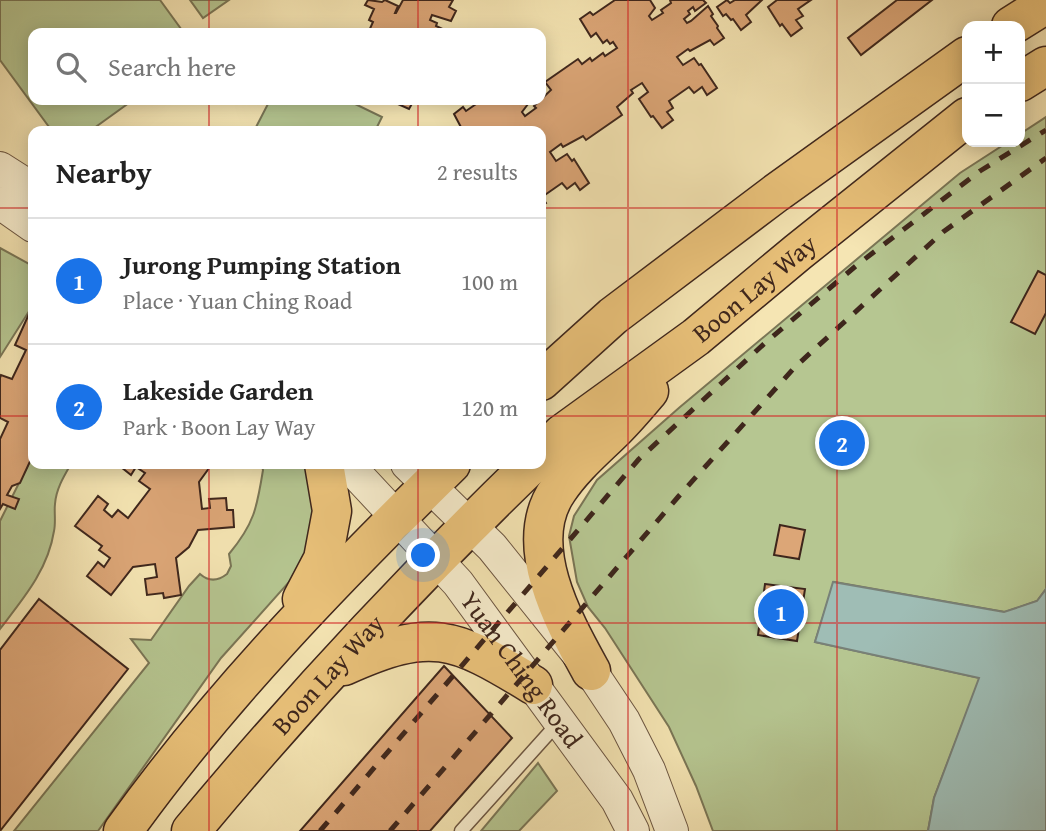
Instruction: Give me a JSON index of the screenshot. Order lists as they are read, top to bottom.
{
  "streets": {
    "main road": ["Boon Lay Way"],
    "street": ["Yuan Ching Road"]
  },
  "crossings": [
    ["Boon Lay Way", "Yuan Ching Road"]
  ],
  "page": {
    "map_buttons": ["+", "−"],
    "search": "Search here",
    "heading": ["Nearby", "2 results"],
    "list": [
      {
        "mark": "1",
        "name": "Jurong Pumping Station",
        "note": "Place · Yuan Ching Road",
        "value": "100 m"
      },
      {
        "mark": "2",
        "name": "Lakeside Garden",
        "note": "Park · Boon Lay Way",
        "value": "120 m"
      }
    ],
    "pins": ["2", "1"]
  }
}
